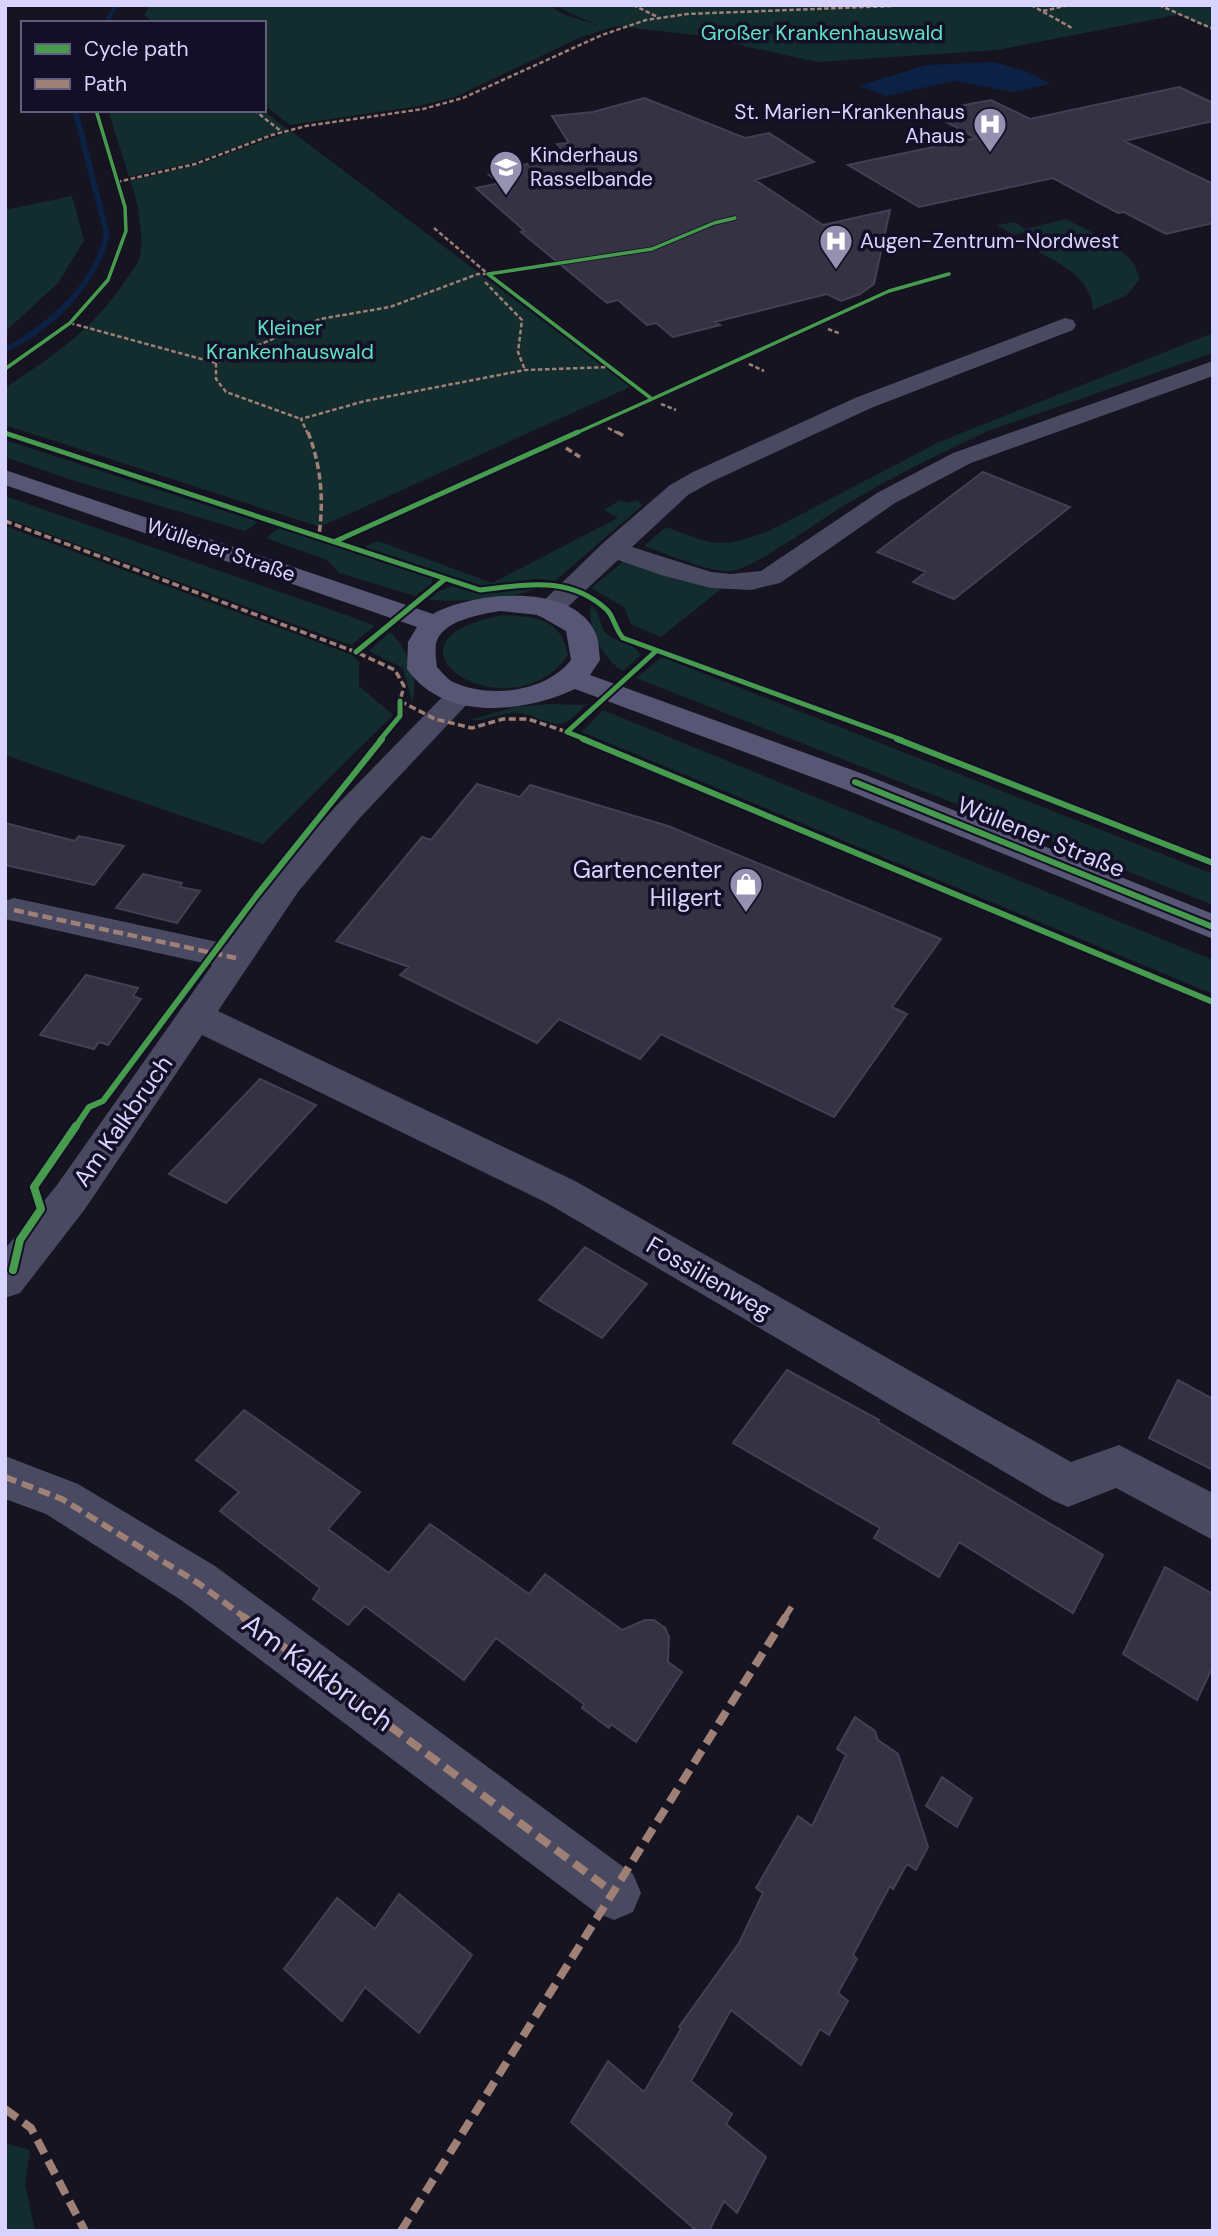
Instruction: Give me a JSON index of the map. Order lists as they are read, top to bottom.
{
  "streets": {
    "main road": ["Wüllener Straße"],
    "street": ["Am Kalkbruch", "Fossilienweg"]
  },
  "crossings": [
    ["Wüllener Straße", "Am Kalkbruch"],
    ["Am Kalkbruch", "Fossilienweg"]
  ],
  "parks": ["Großer Krankenhauswald", "Kleiner Krankenhauswald"],
  "places": {
    "hospital": ["St. Marien-Krankenhaus Ahaus", "Augen-Zentrum-Nordwest"],
    "school or university": ["Kinderhaus Rasselbande"],
    "shop": ["Gartencenter Hilgert"]
  },
  "legend": ["Cycle path", "Path"]
}
